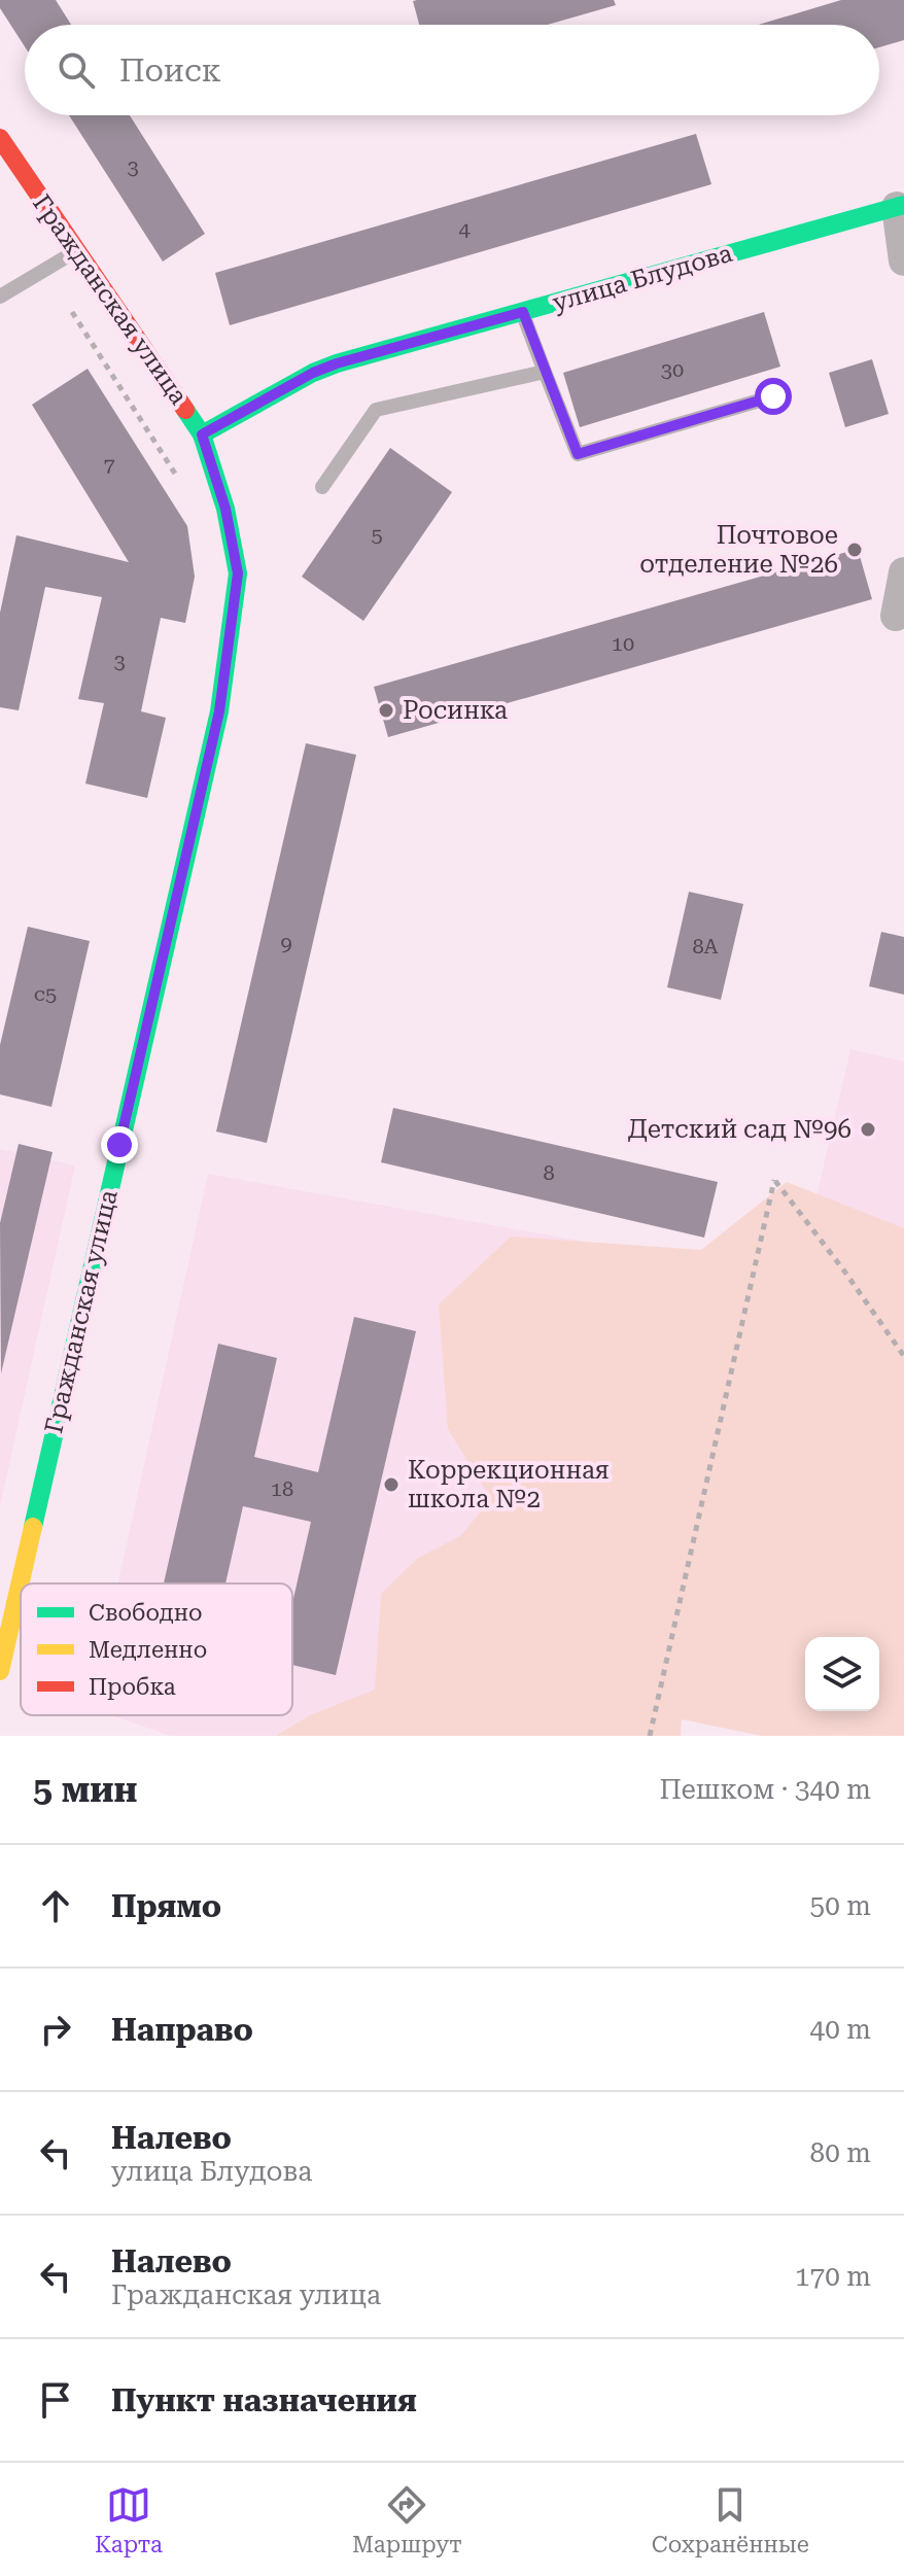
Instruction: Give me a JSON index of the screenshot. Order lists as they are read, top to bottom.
{
  "streets": {
    "street": ["улица Блудова", "Гражданская улица"]
  },
  "crossings": [
    ["улица Блудова", "Гражданская улица"]
  ],
  "places": [
    "Почтовое отделение №26",
    "Росинка",
    "Детский сад №96",
    "Коррекционная школа №2"
  ],
  "house_numbers": [
    "3",
    "4",
    "30",
    "7",
    "5",
    "10",
    "3",
    "9",
    "8А",
    "с5",
    "8",
    "18"
  ],
  "legend": ["Свободно", "Медленно", "Пробка"],
  "page": {
    "search": "Поиск",
    "heading": ["5 мин", "Пешком · 340 m"],
    "list": [
      ["Прямо", "50 m"],
      ["Направо", "40 m"],
      ["Налево", "улица Блудова", "80 m"],
      ["Налево", "Гражданская улица", "170 m"],
      "Пункт назначения"
    ],
    "nav": ["Карта", "Маршрут", "Сохранённые"]
  }
}
